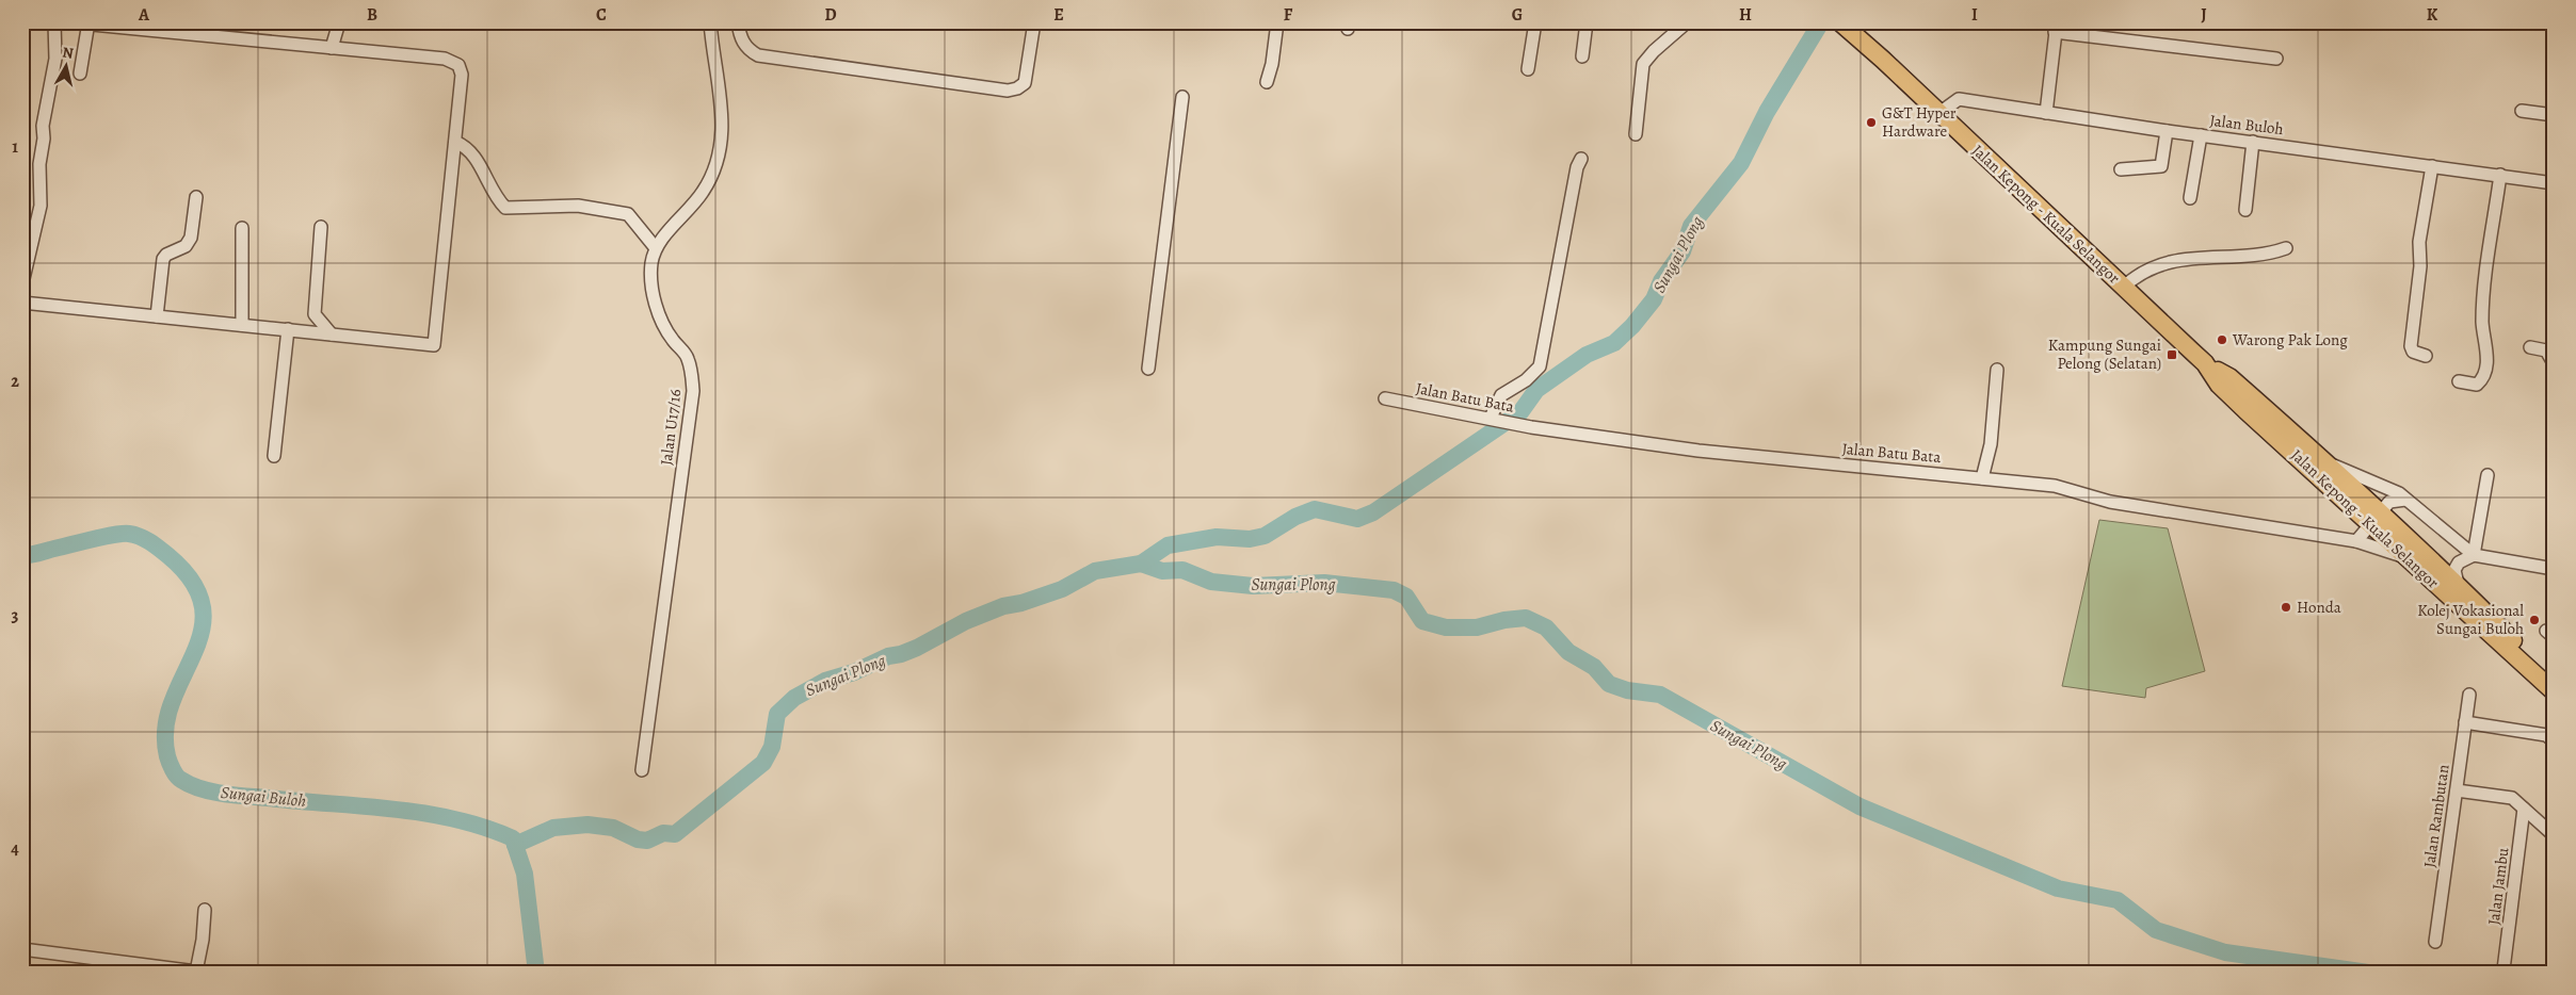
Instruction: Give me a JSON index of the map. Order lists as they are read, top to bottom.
{
  "streets": {
    "highway": ["Jalan Kepong - Kuala Selangor"],
    "street": [
      "Jalan Buloh",
      "Jalan Batu Bata",
      "Jalan U17/16",
      "Jalan Rambutan",
      "Jalan Jambu"
    ]
  },
  "crossings": [
    ["Jalan Buloh", "Jalan Kepong - Kuala Selangor"],
    ["Jalan Kepong - Kuala Selangor", "Jalan Batu Bata"]
  ],
  "water": ["Sungai Plong", "Sungai Buloh"],
  "places": {
    "other": [
      "G&T Hyper Hardware",
      "Warong Pak Long",
      "Honda",
      "Kolej Vokasional Sungai Buloh"
    ],
    "transit": ["Kampung Sungai Pelong (Selatan)"]
  },
  "north": "top",
  "grid": {
    "columns": [
      "A",
      "B",
      "C",
      "D",
      "E",
      "F",
      "G",
      "H",
      "I",
      "J",
      "K"
    ],
    "rows": [
      "1",
      "2",
      "3",
      "4"
    ]
  }
}
